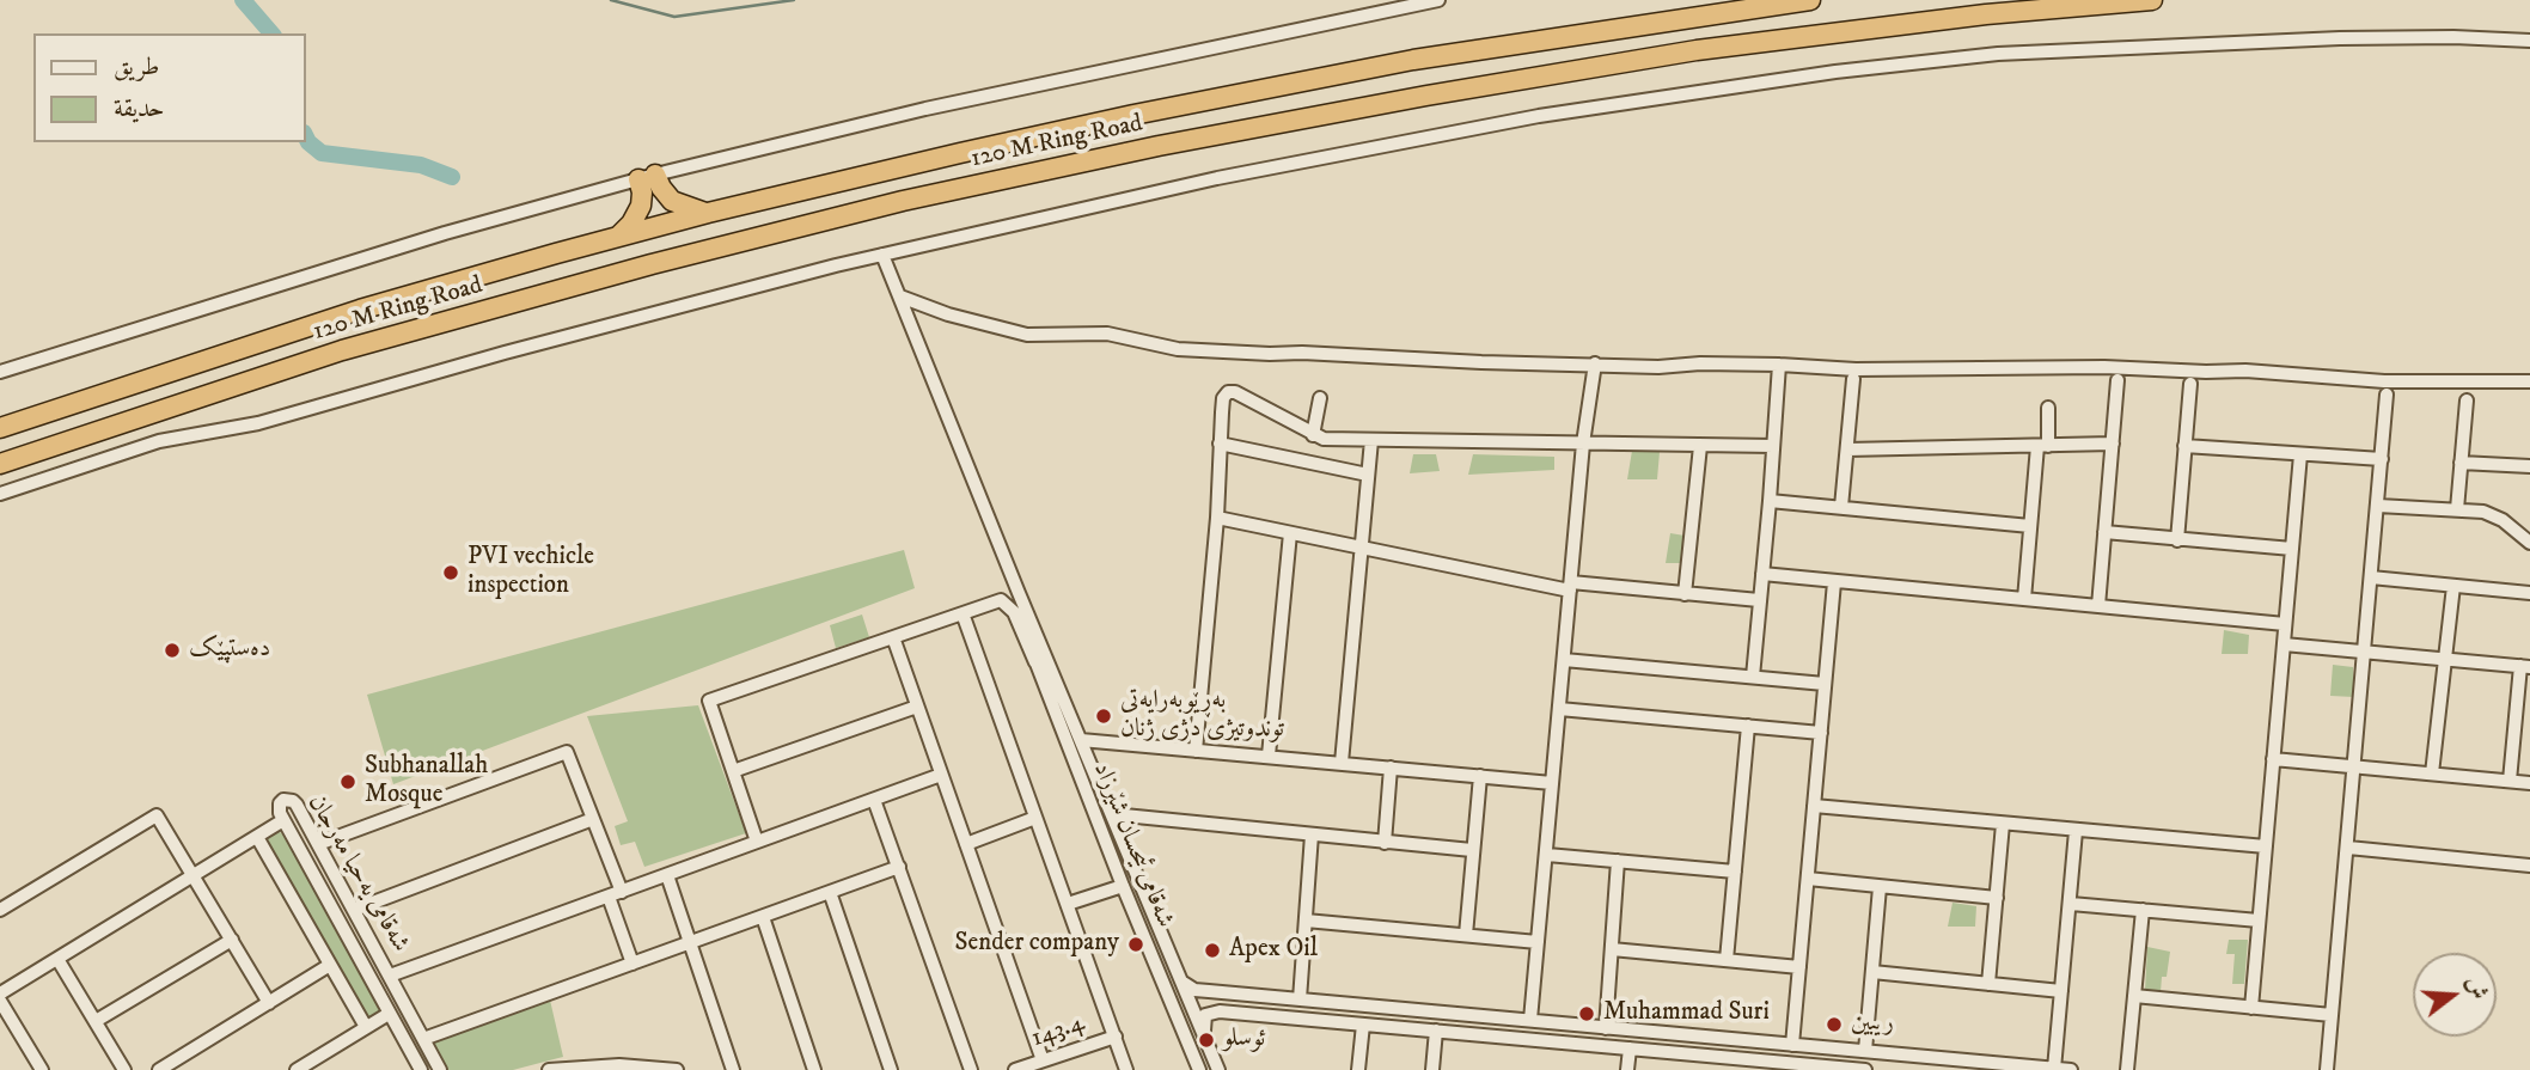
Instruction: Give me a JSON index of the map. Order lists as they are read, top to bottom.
{
  "streets": {
    "highway": ["120 M Ring Road"],
    "street": ["شەقامی ئیحسان شێرزاد", "شەقامی یەحیا مەرجان", "143.4"]
  },
  "places": [
    "PVI vechicle inspection",
    "دەستپێک",
    "بەڕێوبەرایەتی توندوتیژی دژی ژنان",
    "Subhanallah Mosque",
    "Sender company",
    "Apex Oil",
    "Muhammad Suri",
    "ريبين",
    "ئوسلو"
  ],
  "legend": ["طريق", "حديقة"],
  "north": "right"
}
